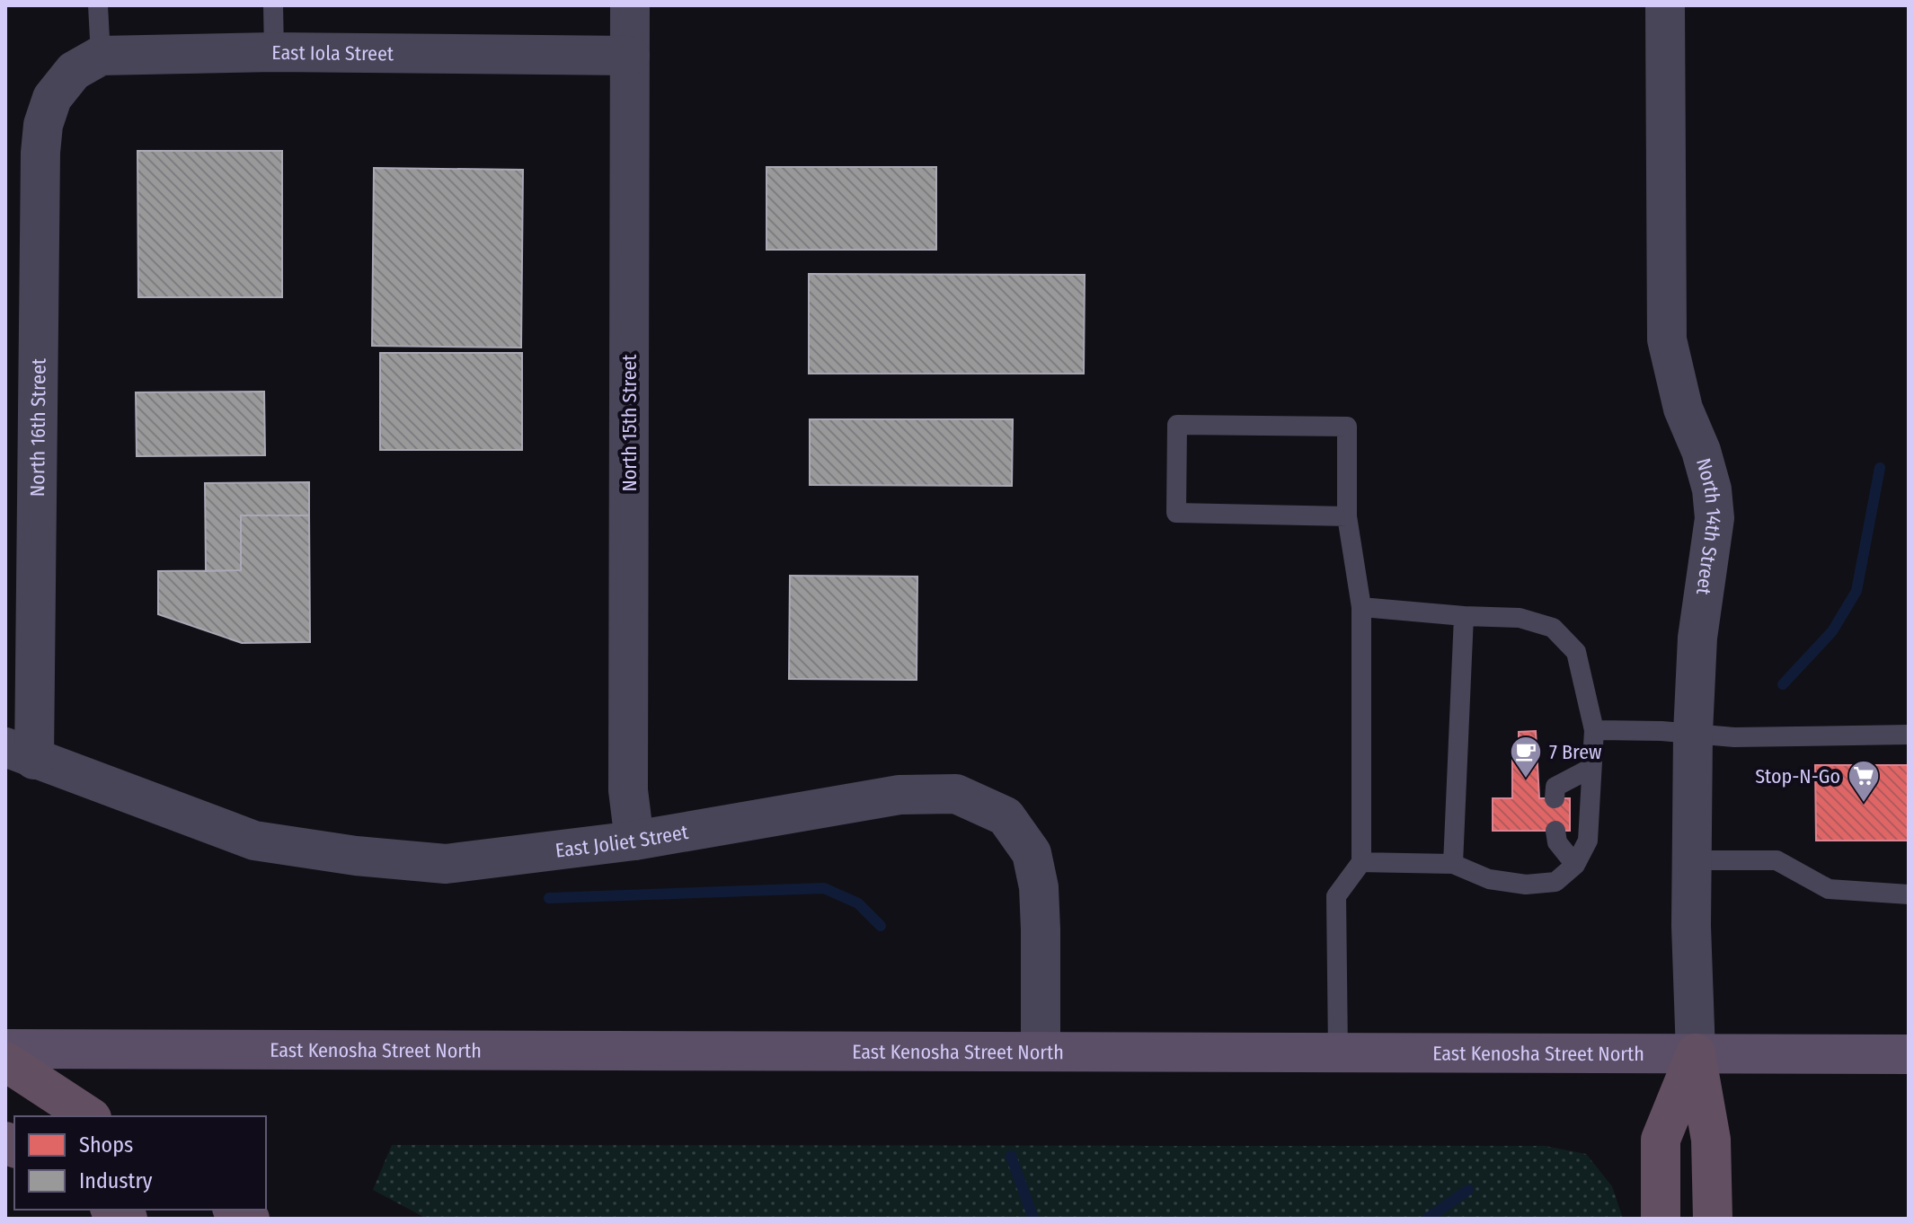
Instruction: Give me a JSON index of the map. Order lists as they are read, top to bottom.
{
  "streets": {
    "main road": ["East Kenosha Street North"],
    "street": [
      "East Iola Street",
      "North 15th Street",
      "North 16th Street",
      "North 14th Street",
      "East Joliet Street"
    ]
  },
  "crossings": [
    ["East Iola Street", "North 15th Street"],
    ["East Iola Street", "North 16th Street"],
    ["North 15th Street", "East Joliet Street"],
    ["North 16th Street", "East Joliet Street"],
    ["North 14th Street", "East Kenosha Street North"],
    ["East Joliet Street", "East Kenosha Street North"]
  ],
  "places": {
    "cafe": ["7 Brew"],
    "supermarket": ["Stop-N-Go"]
  },
  "legend": ["Shops", "Industry"]
}
